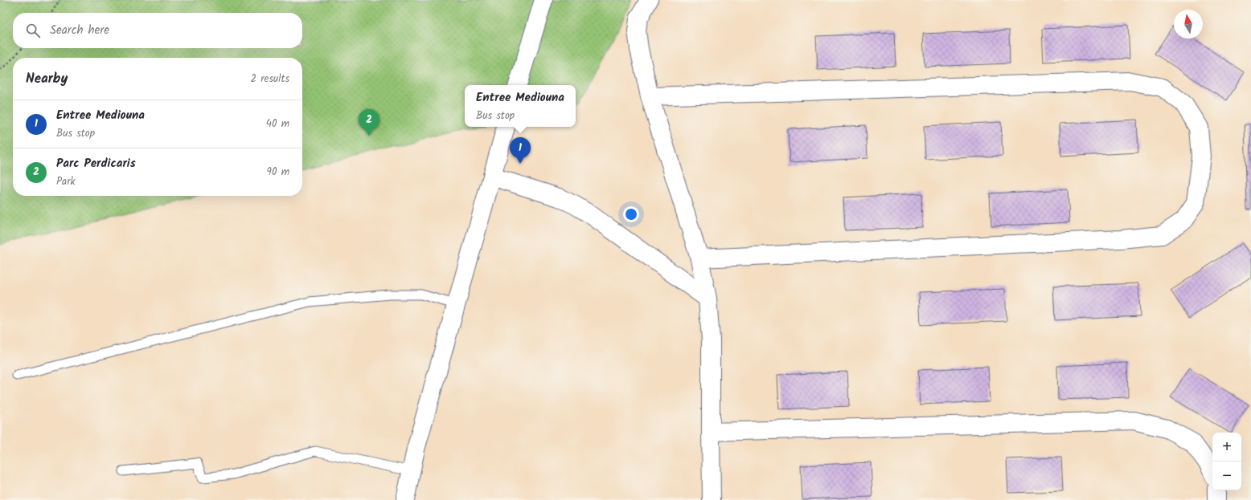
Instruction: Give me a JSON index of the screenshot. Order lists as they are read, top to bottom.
{
  "north": "top",
  "page": {
    "search": "Search here",
    "heading": ["Nearby", "2 results"],
    "popup": ["Entree Mediouna", "Bus stop"],
    "list": [
      {
        "mark": "1",
        "name": "Entree Mediouna",
        "note": "Bus stop",
        "value": "40 m"
      },
      {
        "mark": "2",
        "name": "Parc Perdicaris",
        "note": "Park",
        "value": "90 m"
      }
    ],
    "pins": ["2", "1"],
    "map_buttons": ["+", "−"]
  }
}
